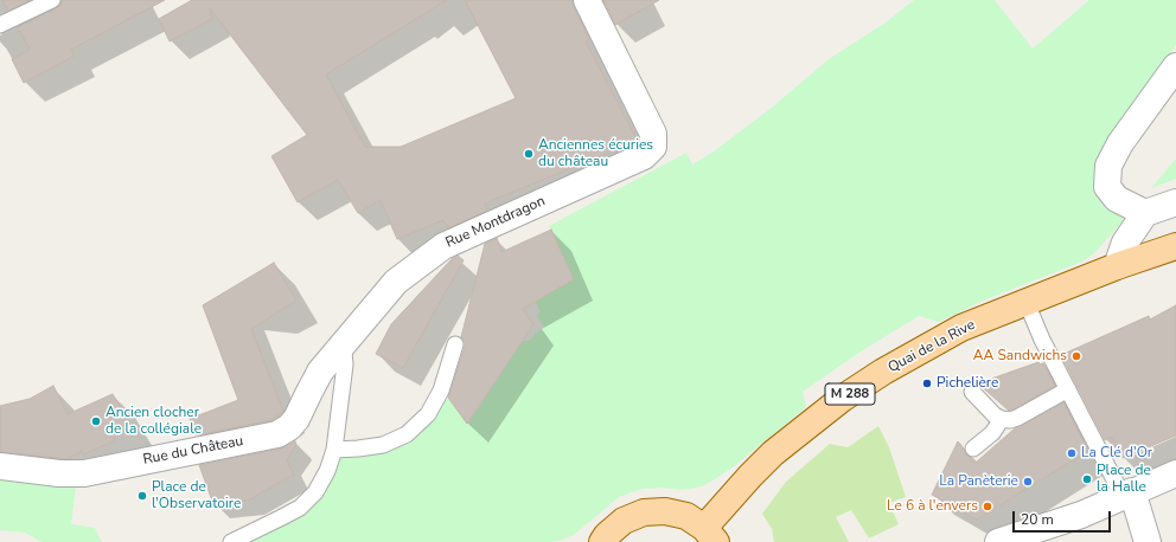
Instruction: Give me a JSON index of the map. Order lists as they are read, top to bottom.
{
  "streets": {
    "main road": ["Quai de la Rive", "M 288"],
    "street": ["Rue Montdragon", "Rue du Château"]
  },
  "crossings": [
    ["Rue Montdragon", "Rue du Château"],
    ["Quai de la Rive", "M 288"]
  ],
  "places": [
    "Anciennes écuries du château",
    "AA Sandwichs",
    "Pichelière",
    "Ancien clocher de la collégiale",
    "La Clé d'Or",
    "Place de la Halle",
    "La Panèterie",
    "Place de l'Observatoire",
    "Le 6 à l'envers"
  ],
  "scale_bar": "20 m"
}
